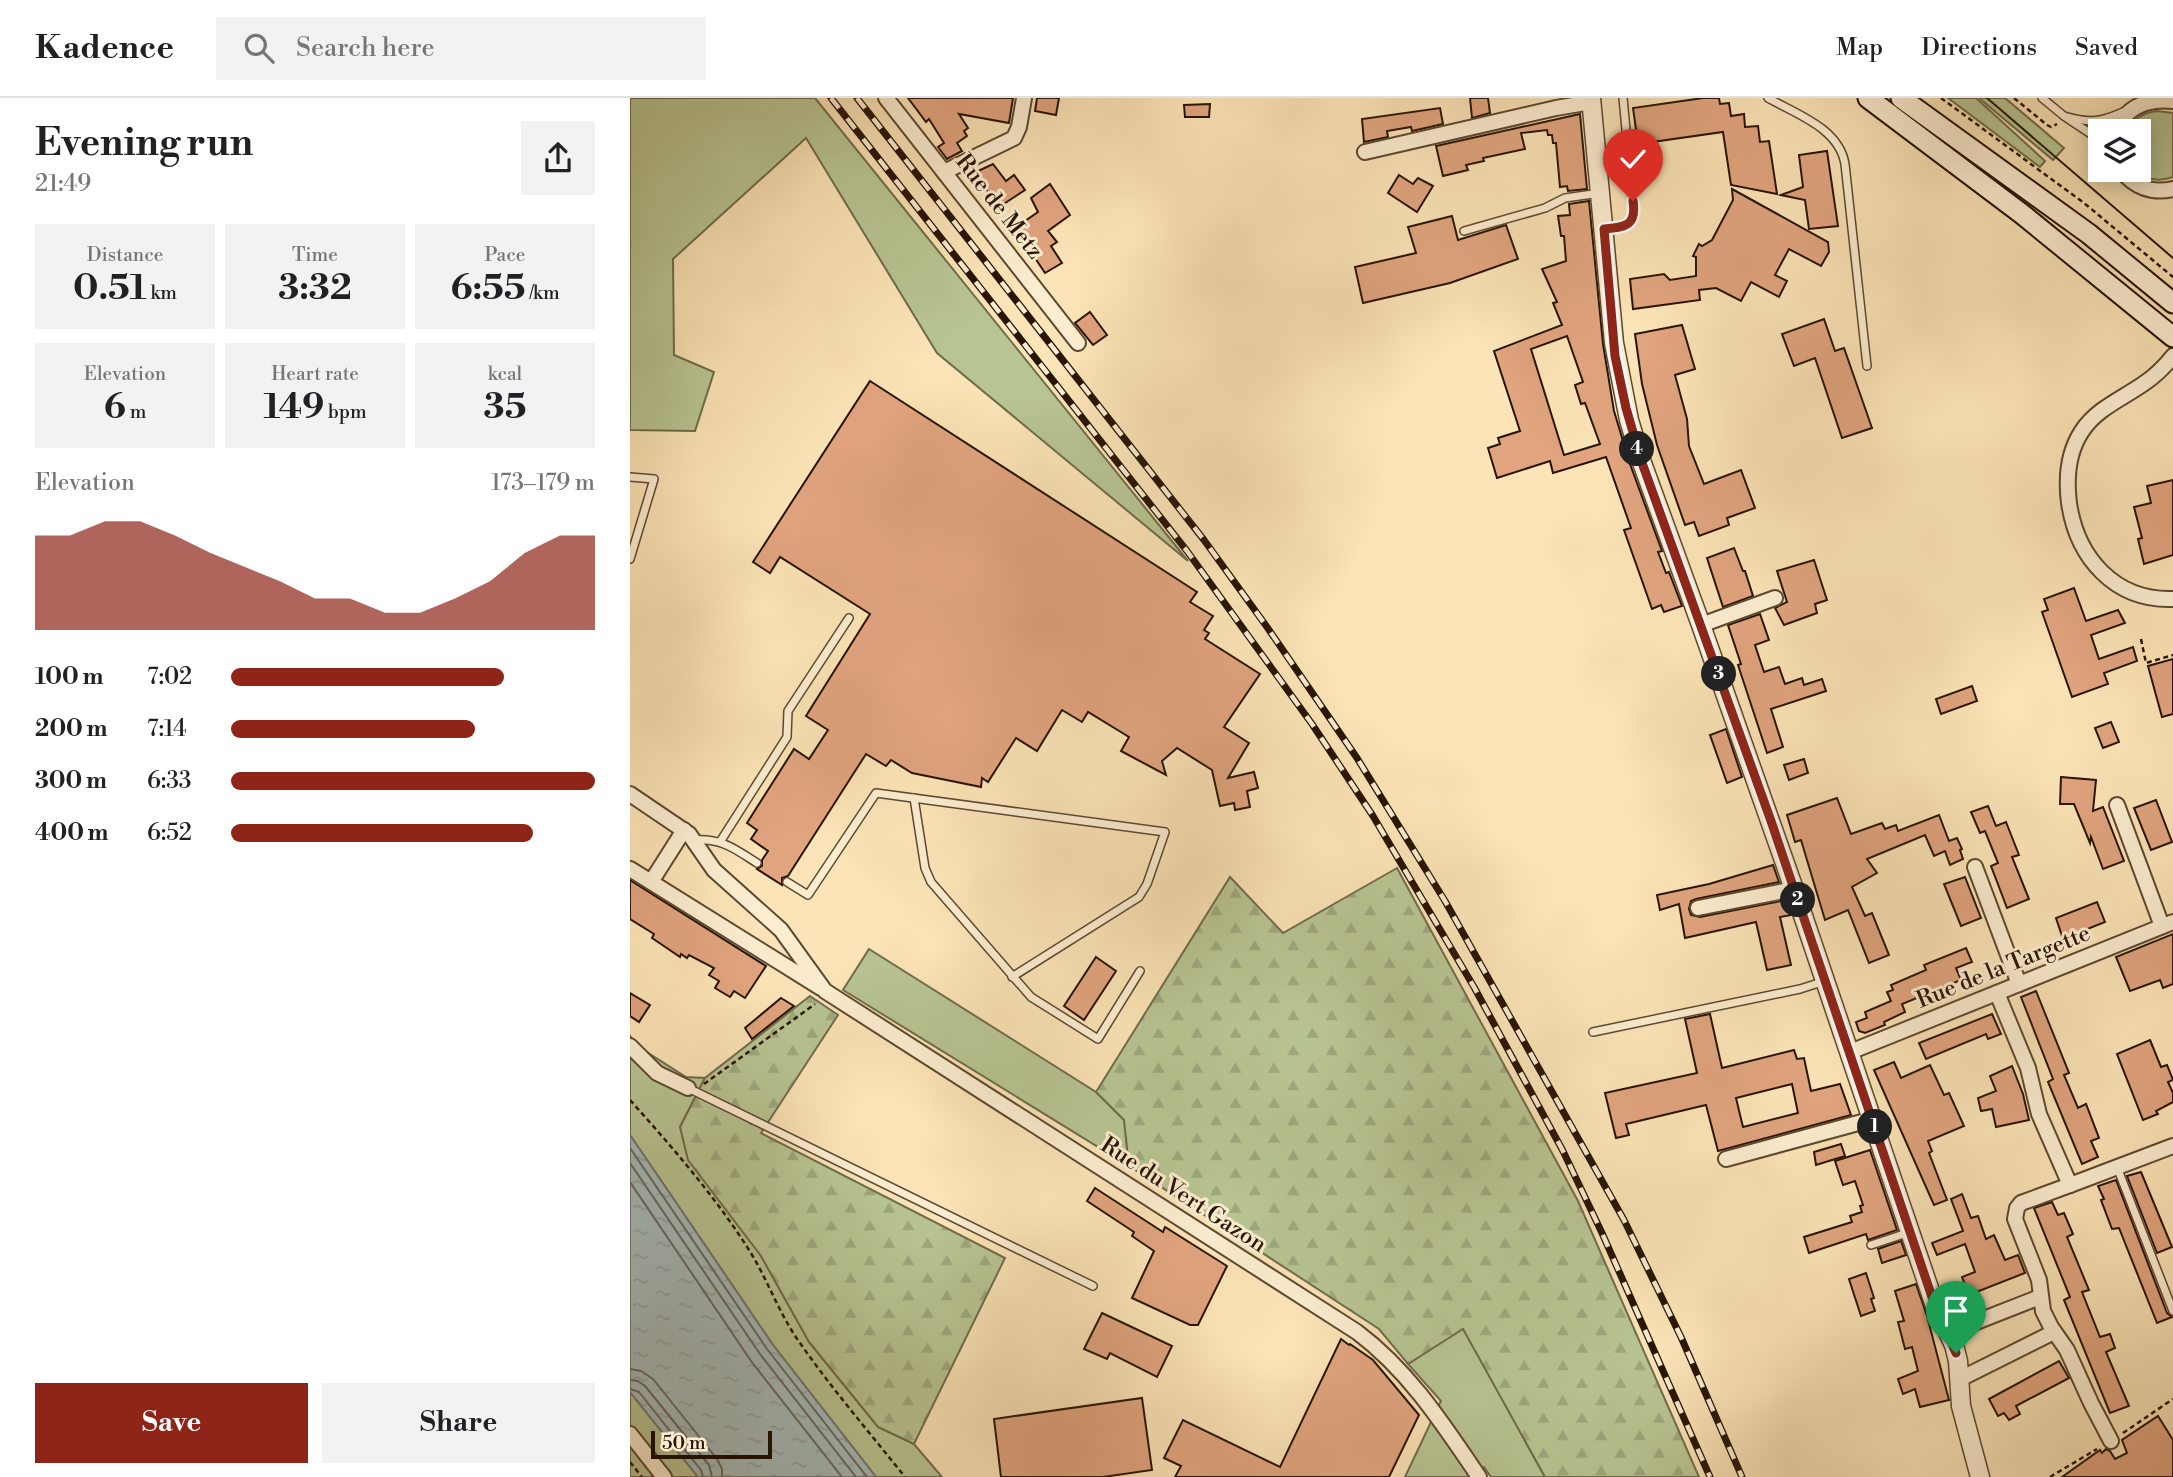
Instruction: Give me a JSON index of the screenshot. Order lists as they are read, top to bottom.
{
  "streets": {
    "street": ["Rue de Metz", "Rue de la Targette", "Rue du Vert Gazon"]
  },
  "scale_bar": "50 m",
  "page": {
    "header": "Kadence",
    "search": "Search here",
    "nav": ["Map", "Directions", "Saved"],
    "heading": ["Evening run", "21:49"],
    "stats": [
      ["Distance", "0.51 km"],
      ["Time", "3:32"],
      ["Pace", "6:55 /km"],
      ["Elevation", "6 m"],
      ["Heart rate", "149 bpm"],
      ["kcal", "35"]
    ],
    "pins": [
      "4",
      "3",
      "2",
      "1"
    ],
    "chart": ["Elevation", "173–179 m"],
    "list": [
      {
        "name": "100 m",
        "note": "7:02"
      },
      {
        "name": "200 m",
        "note": "7:14"
      },
      {
        "name": "300 m",
        "note": "6:33"
      },
      {
        "name": "400 m",
        "note": "6:52"
      }
    ],
    "buttons": ["Save", "Share"],
    "scale": "50 m"
  }
}
